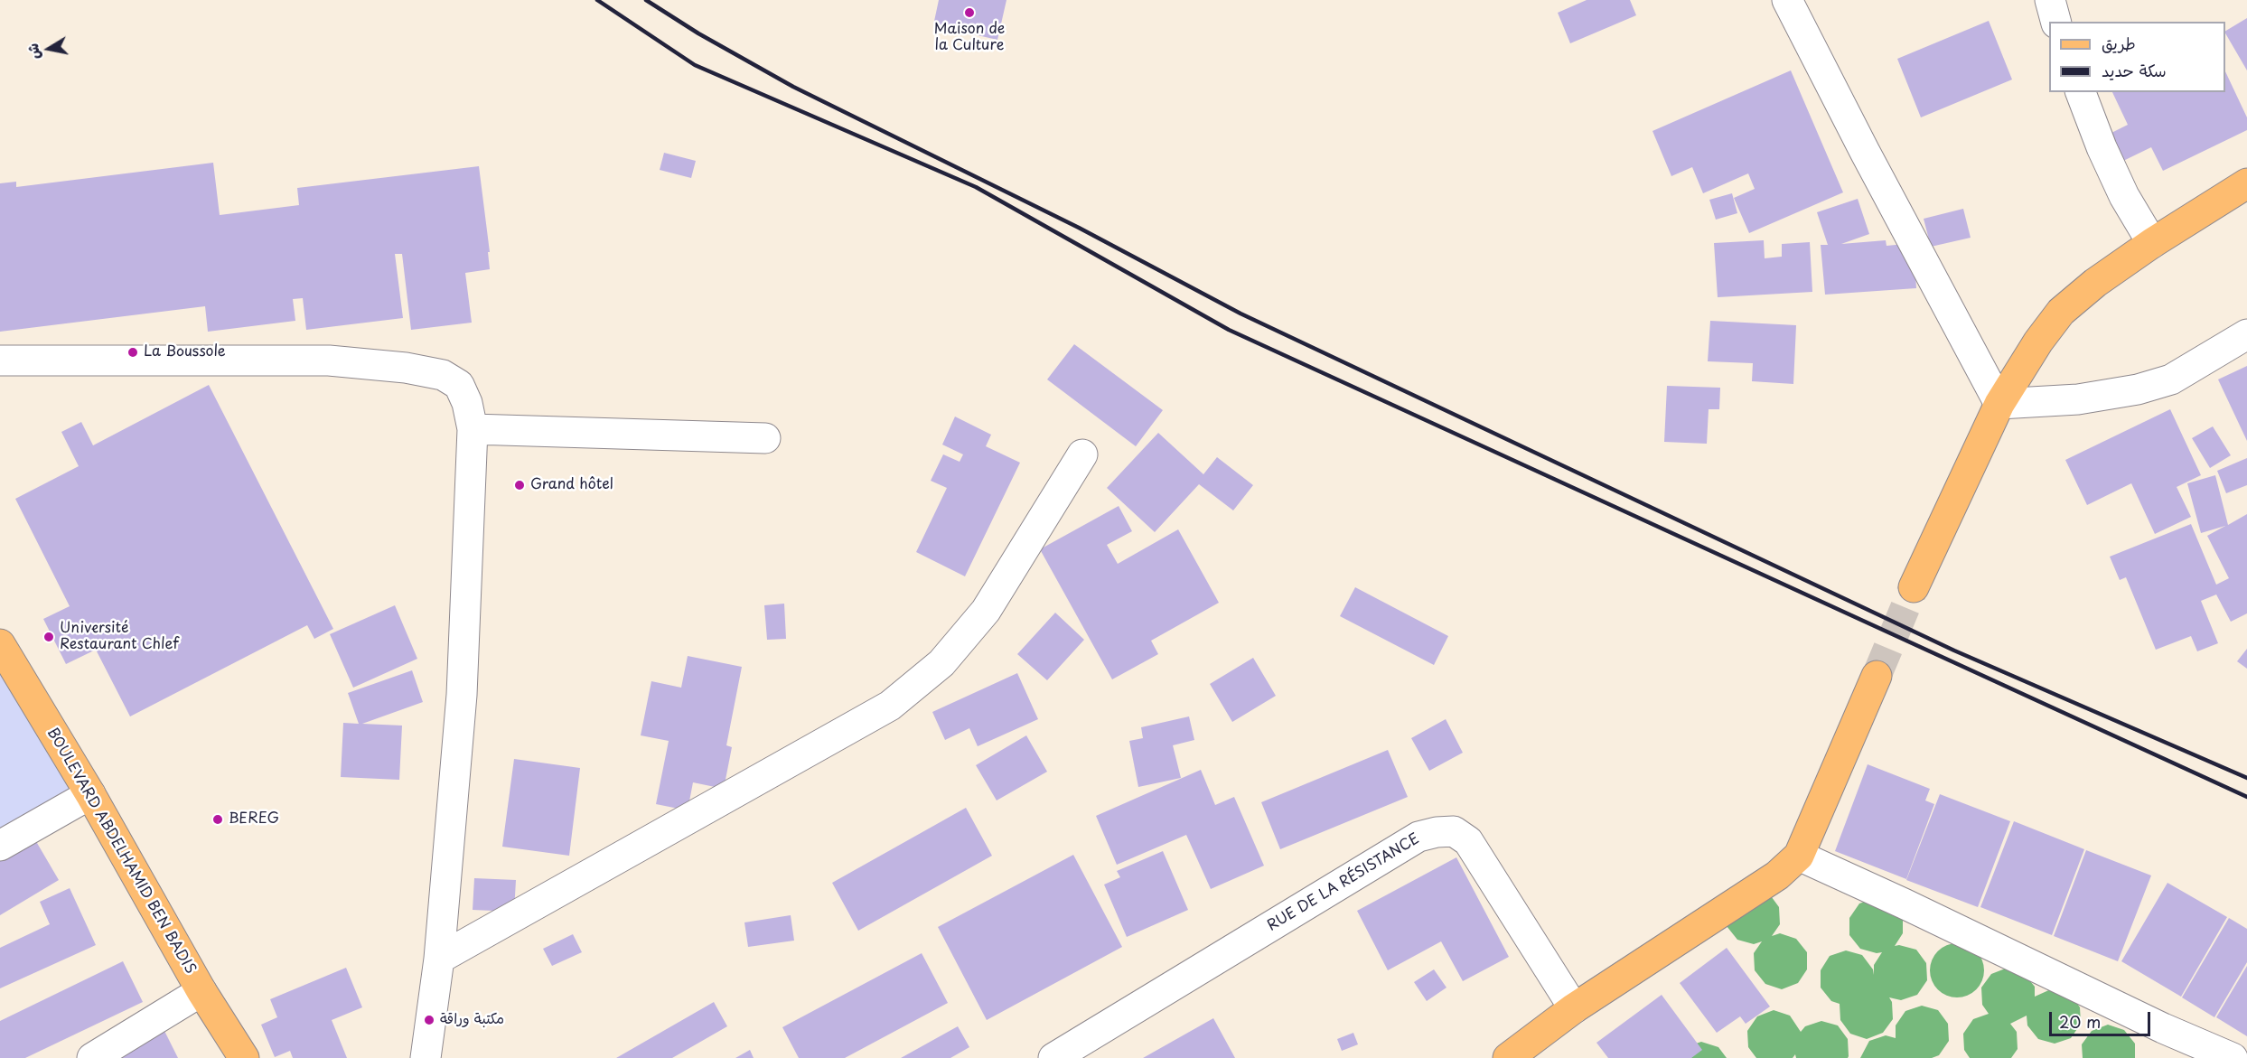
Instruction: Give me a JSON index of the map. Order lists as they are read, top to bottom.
{
  "streets": {
    "main road": ["BOULEVARD ABDELHAMID BEN BADIS"],
    "street": ["RUE DE LA RÉSISTANCE"]
  },
  "places": [
    "Maison de la Culture",
    "La Boussole",
    "Grand hôtel",
    "Université Restaurant Chlef",
    "BEREG",
    "مكتبة وراقة"
  ],
  "legend": ["طريق", "سكة حديد"],
  "scale_bar": "20 m",
  "north": "left"
}
